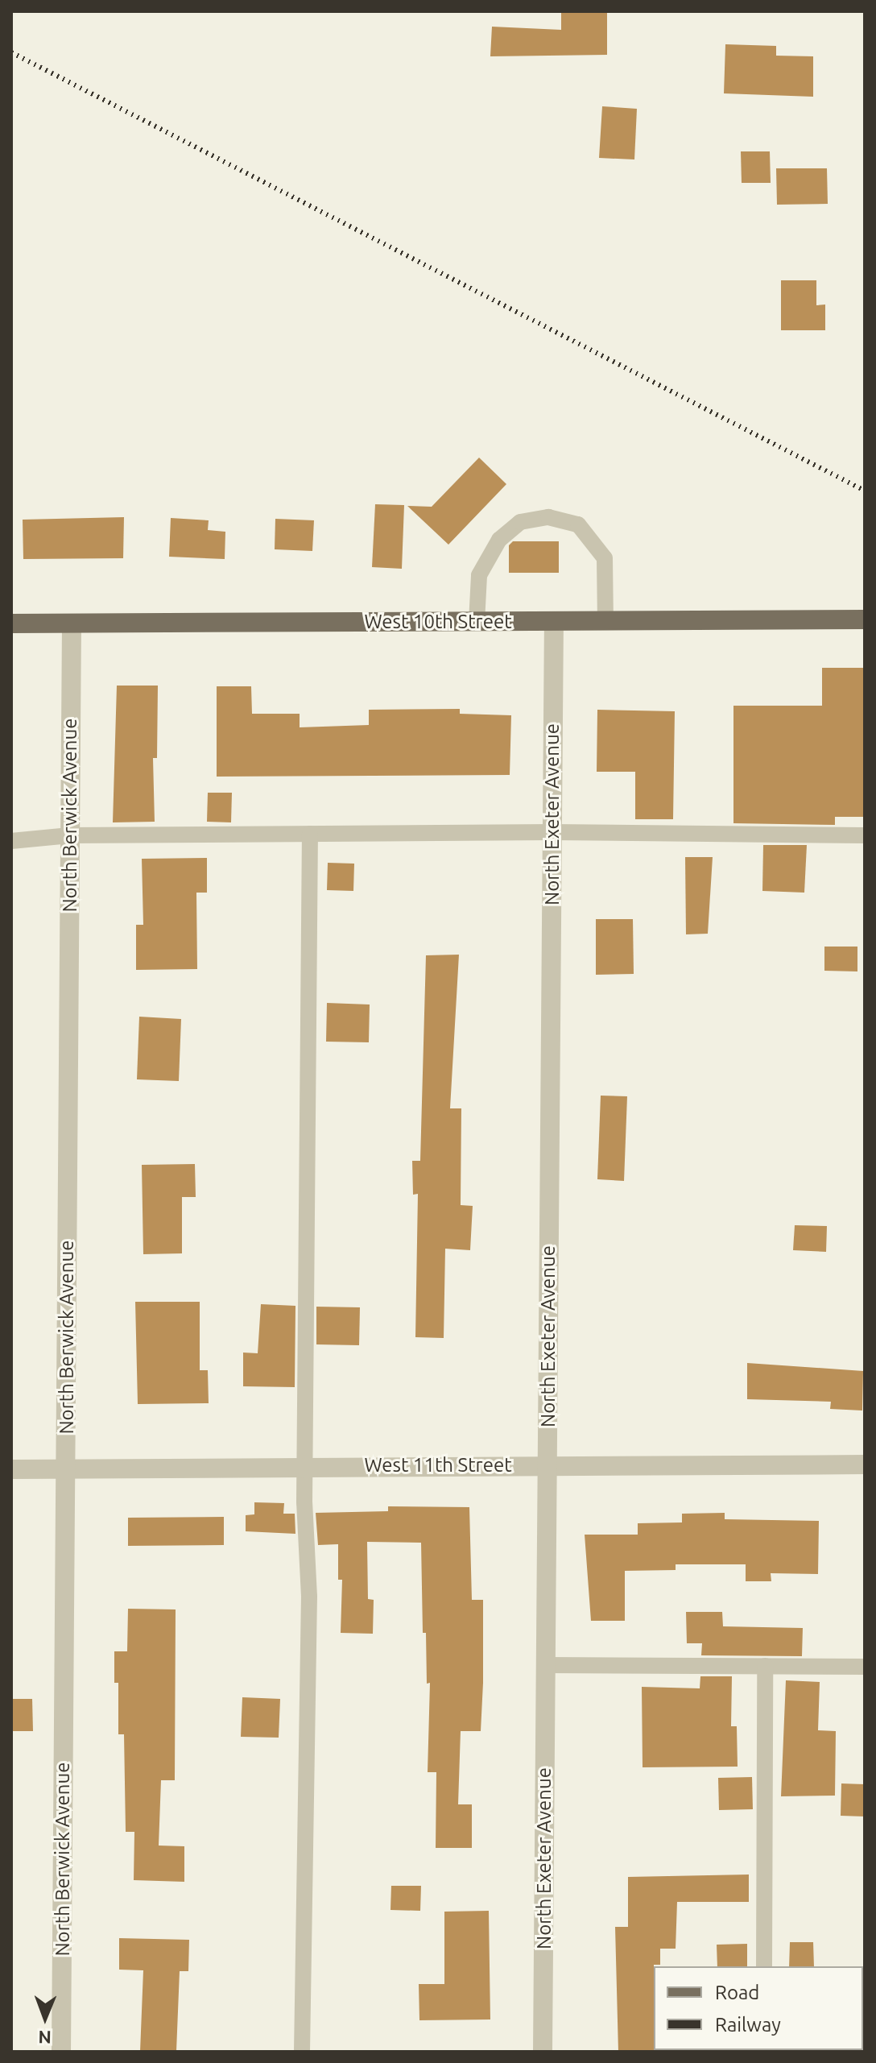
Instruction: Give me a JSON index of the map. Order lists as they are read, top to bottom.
{
  "streets": {
    "main road": ["West 10th Street"],
    "street": ["North Exeter Avenue", "North Berwick Avenue", "West 11th Street"]
  },
  "crossings": [
    ["West 10th Street", "North Exeter Avenue"],
    ["West 10th Street", "North Berwick Avenue"],
    ["North Exeter Avenue", "West 11th Street"],
    ["North Berwick Avenue", "West 11th Street"]
  ],
  "legend": ["Road", "Railway"],
  "north": "bottom"
}
